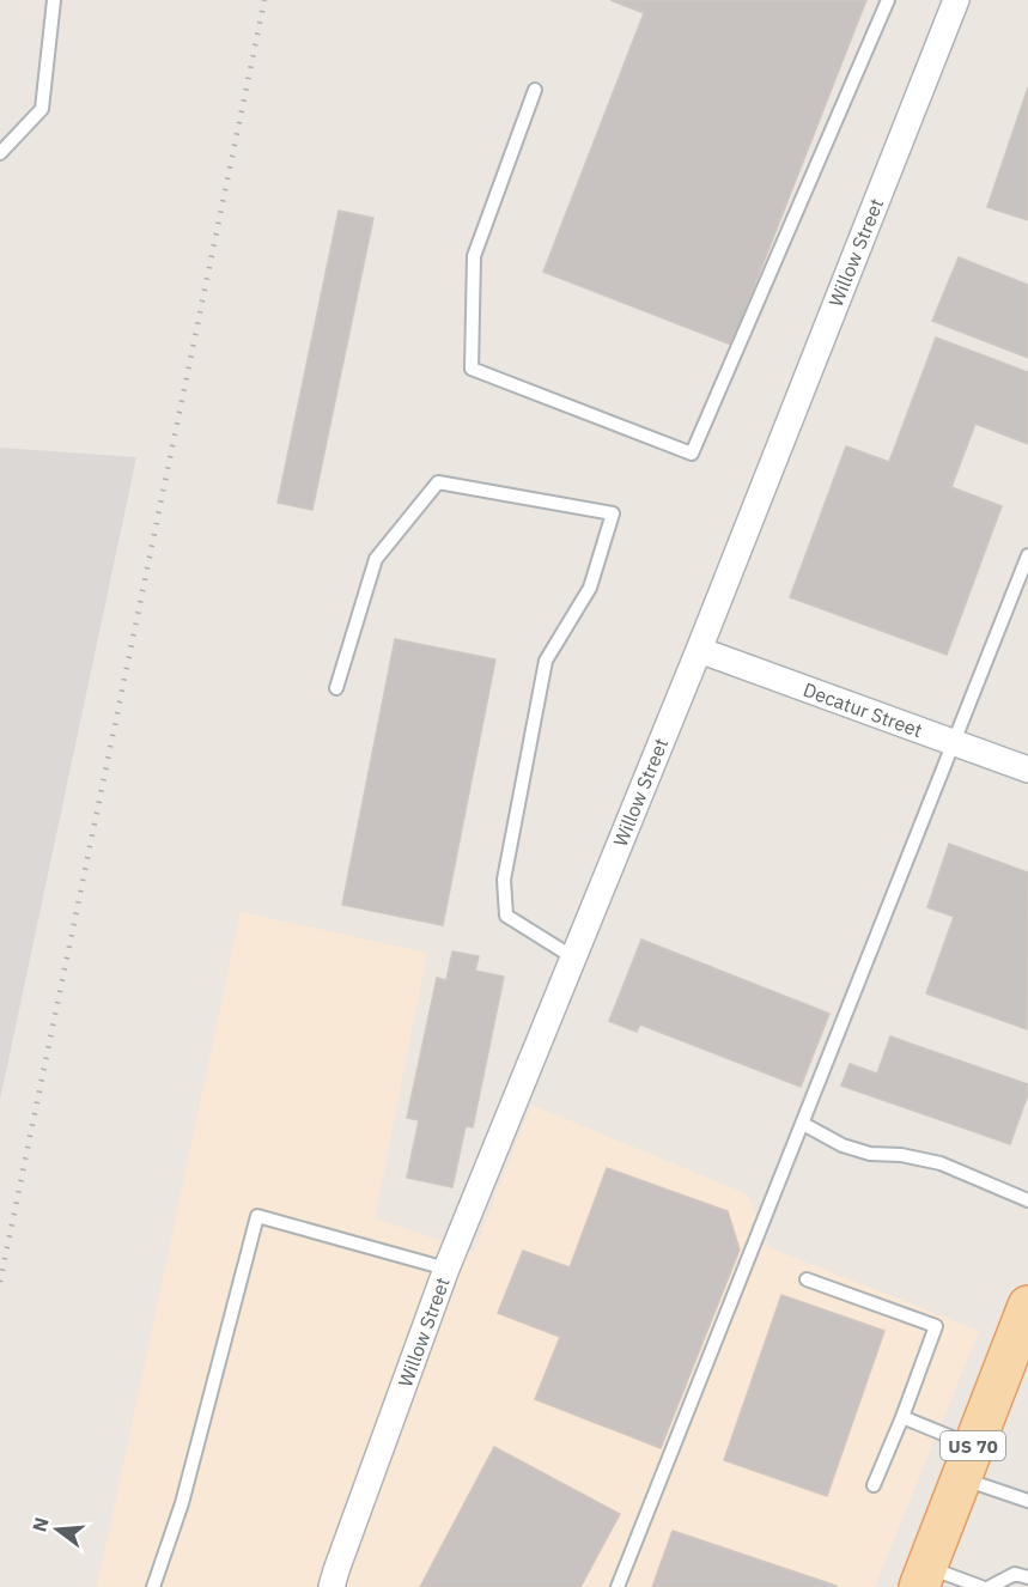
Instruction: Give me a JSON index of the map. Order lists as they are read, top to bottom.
{
  "streets": {
    "main road": ["US 70"],
    "street": ["Willow Street", "Decatur Street"]
  },
  "crossings": [
    ["Willow Street", "Decatur Street"]
  ],
  "north": "left"
}
